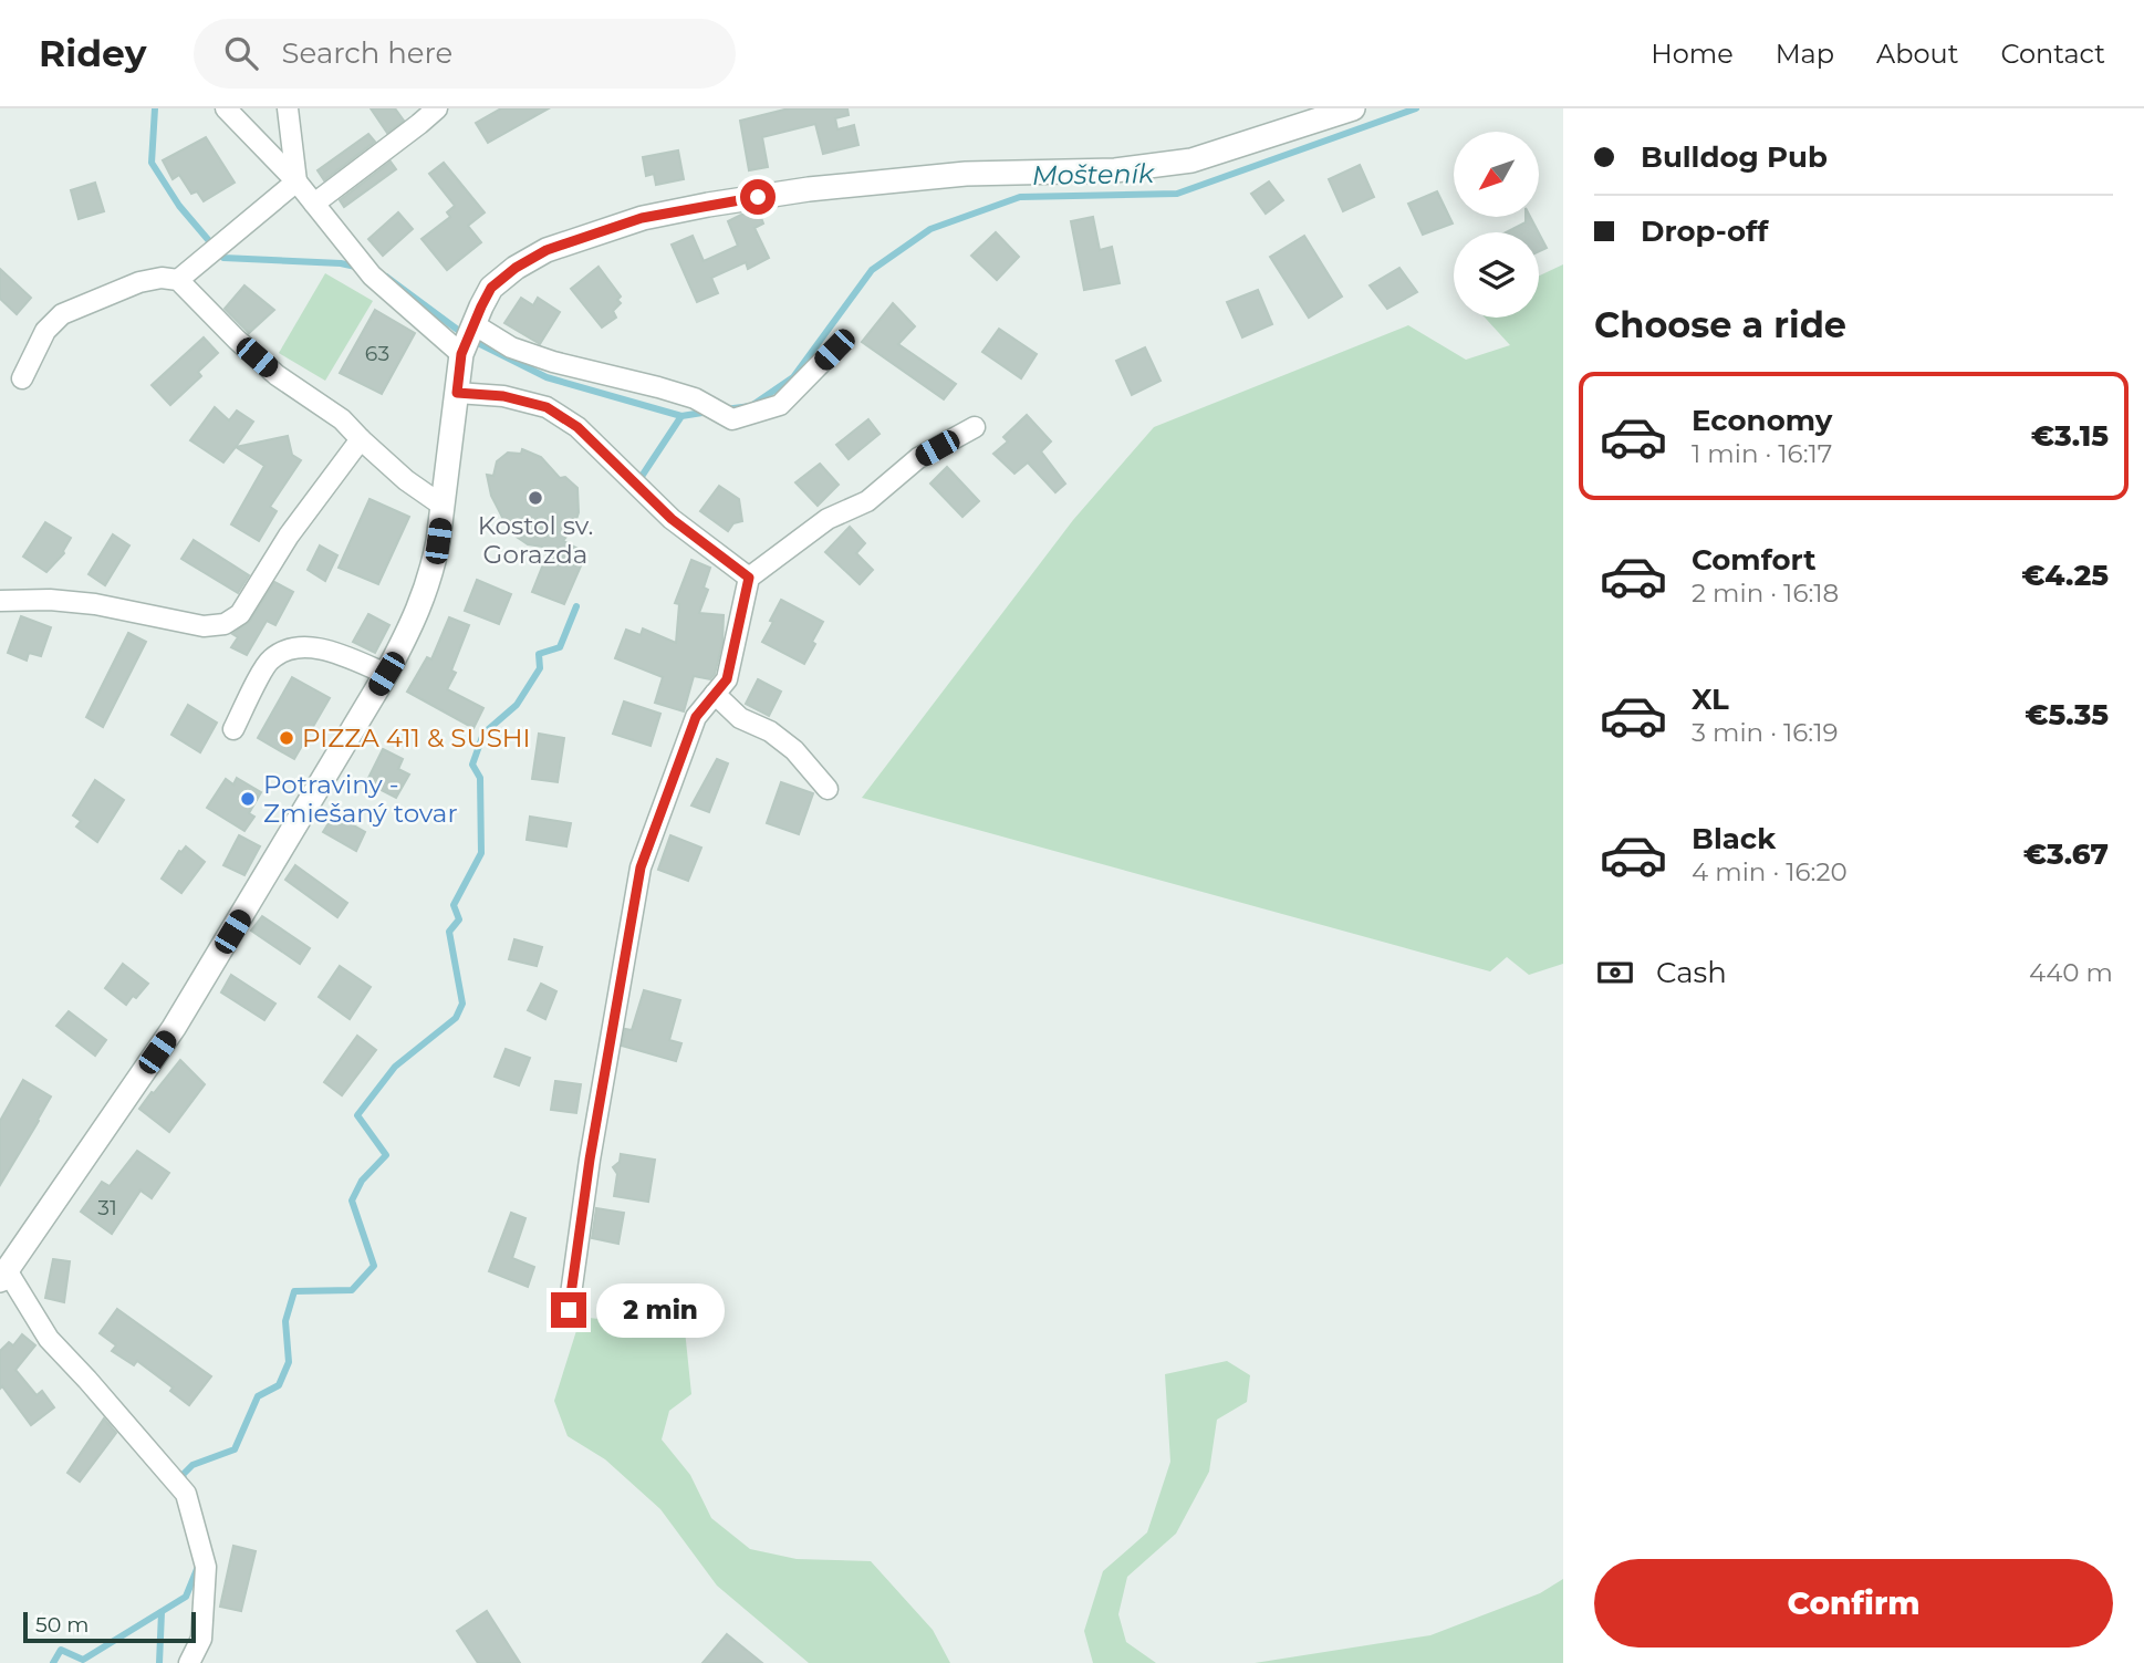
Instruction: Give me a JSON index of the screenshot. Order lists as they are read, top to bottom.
{
  "water": ["Mošteník"],
  "places": ["Kostol sv. Gorazda", "PIZZA 411 & SUSHI", "Potraviny - Zmiešaný tovar"],
  "house_numbers": ["63", "31"],
  "scale_bar": "50 m",
  "north": "bottom left",
  "page": {
    "header": "Ridey",
    "search": "Search here",
    "nav": [
      "Home",
      "Map",
      "About",
      "Contact"
    ],
    "banner": ["Bulldog Pub", "Drop-off"],
    "heading": "Choose a ride",
    "list": [
      {
        "name": "Economy",
        "note": "1 min · 16:17",
        "value": "€3.15"
      },
      {
        "name": "Comfort",
        "note": "2 min · 16:18",
        "value": "€4.25"
      },
      {
        "name": "XL",
        "note": "3 min · 16:19",
        "value": "€5.35"
      },
      {
        "name": "Black",
        "note": "4 min · 16:20",
        "value": "€3.67"
      }
    ],
    "pay": ["Cash", "440 m"],
    "bubble": "2 min",
    "buttons": "Confirm",
    "scale": "50 m"
  }
}
